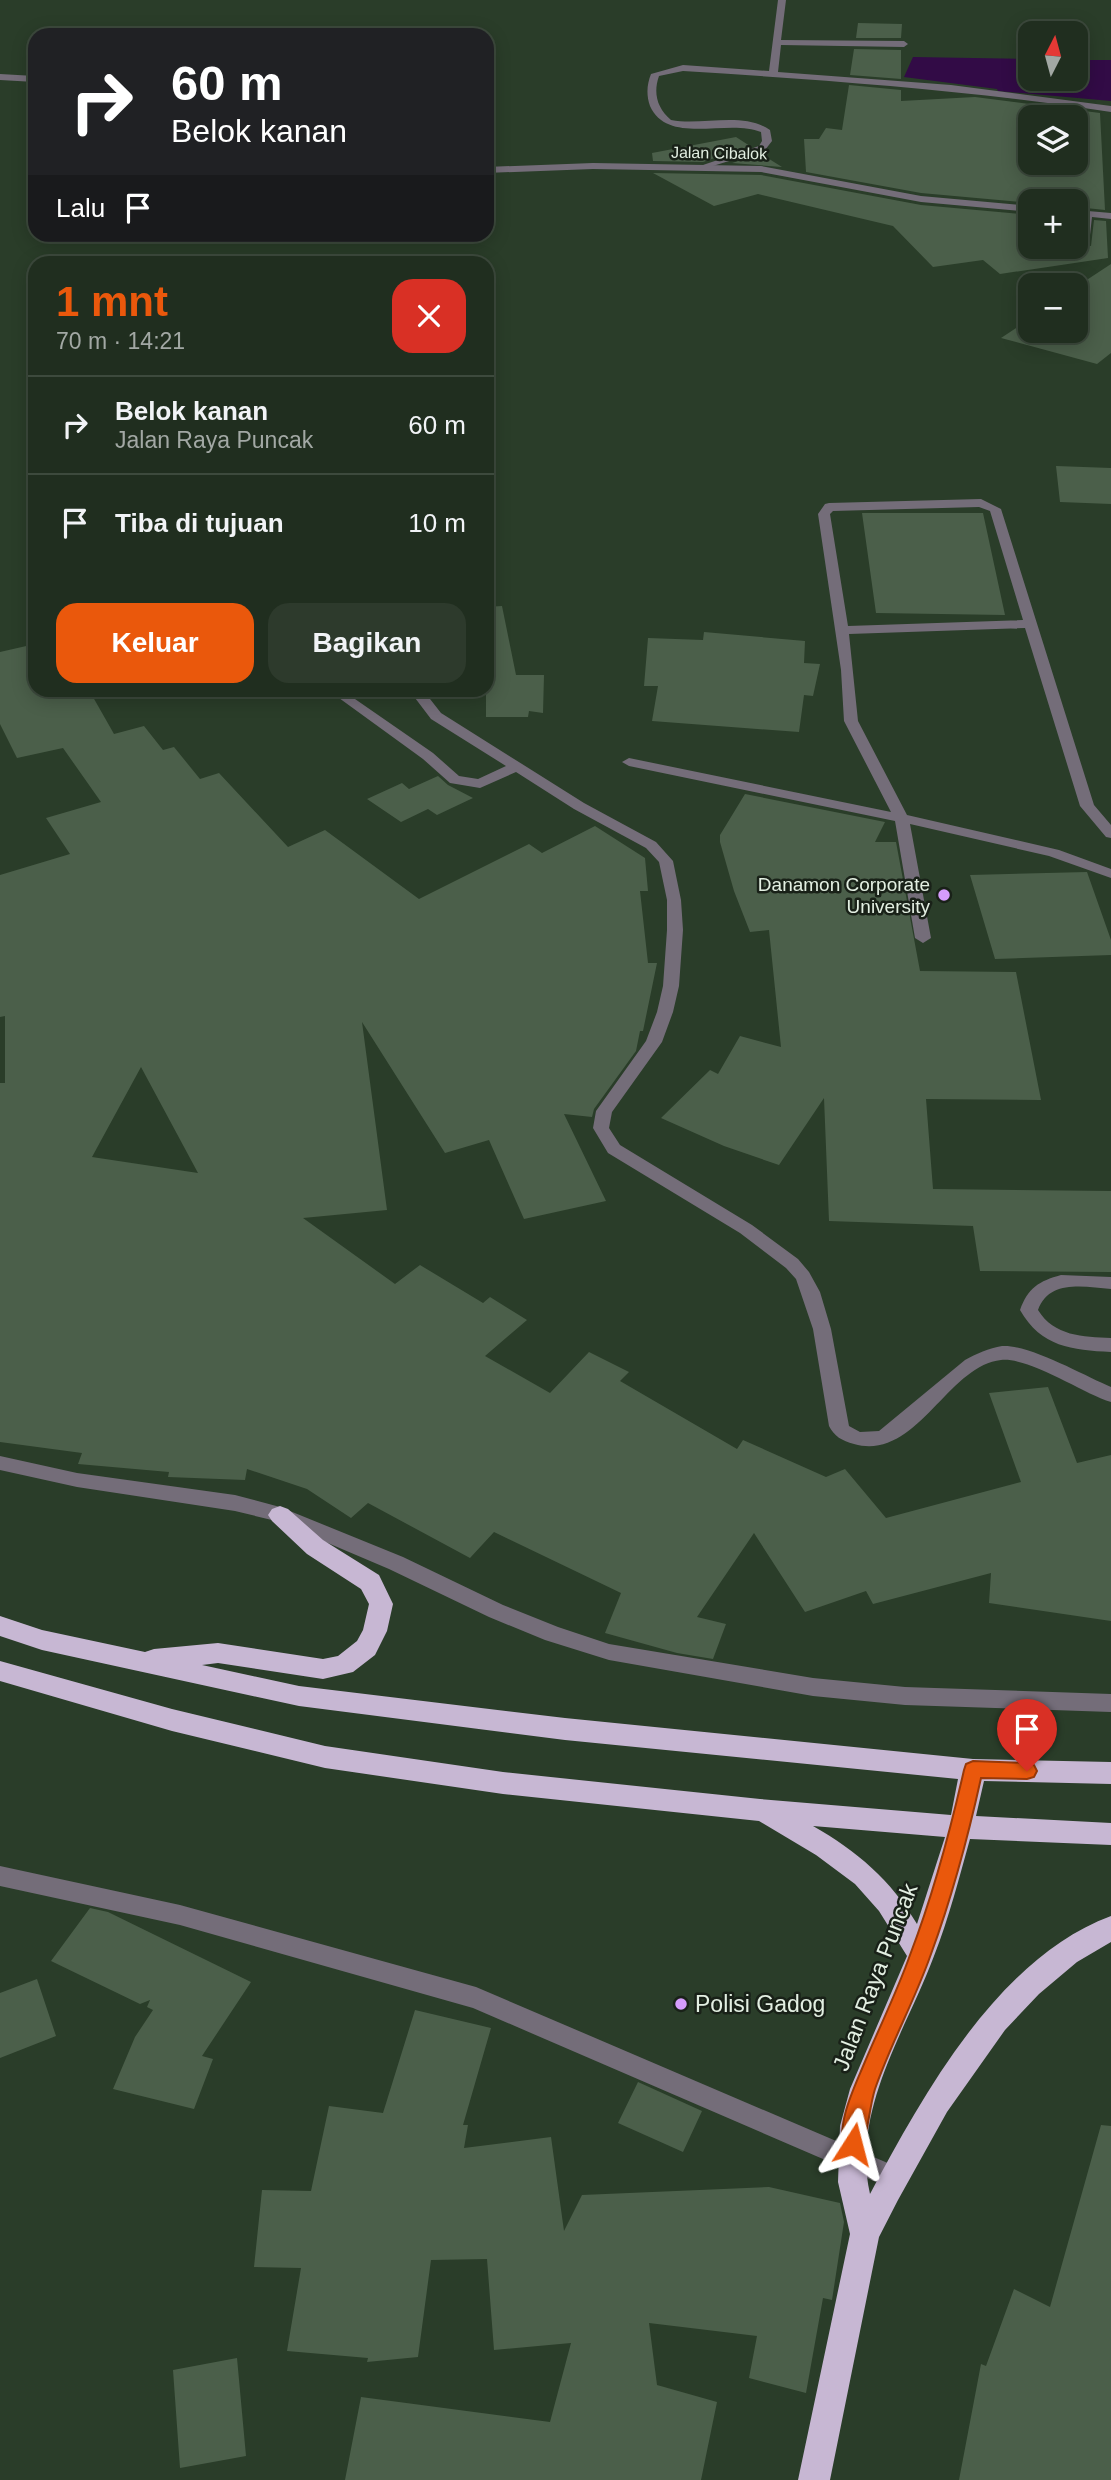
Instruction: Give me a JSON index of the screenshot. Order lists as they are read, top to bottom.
{
  "streets": {
    "highway": ["Jalan Raya Puncak"],
    "street": ["Jalan Cibalok"]
  },
  "places": ["Danamon Corporate University", "Polisi Gadog"],
  "north": "top",
  "page": {
    "map_buttons": ["+", "−"],
    "turn": ["60 m", "Belok kanan"],
    "then": "Lalu",
    "heading": ["1 mnt", "70 m · 14:21"],
    "list": [
      {
        "name": "Belok kanan",
        "note": "Jalan Raya Puncak",
        "value": "60 m"
      },
      {
        "name": "Tiba di tujuan",
        "value": "10 m"
      }
    ],
    "buttons": ["Keluar", "Bagikan"]
  }
}
